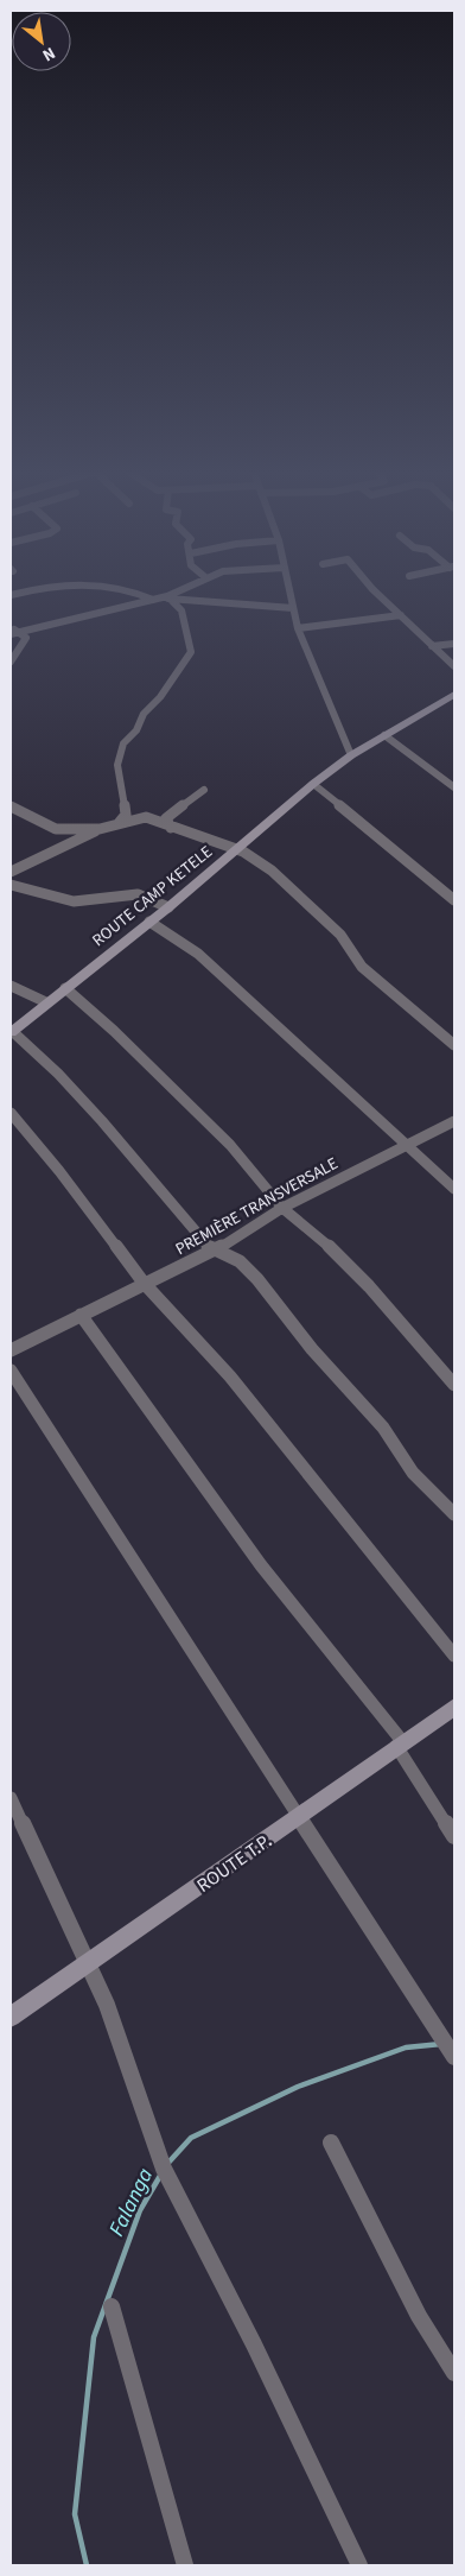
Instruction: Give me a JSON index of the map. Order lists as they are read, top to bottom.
{
  "streets": {
    "street": ["ROUTE CAMP KETELE", "PREMIÈRE TRANSVERSALE", "ROUTE T.P."]
  },
  "water": ["Falanga"],
  "north": "bottom right"
}
